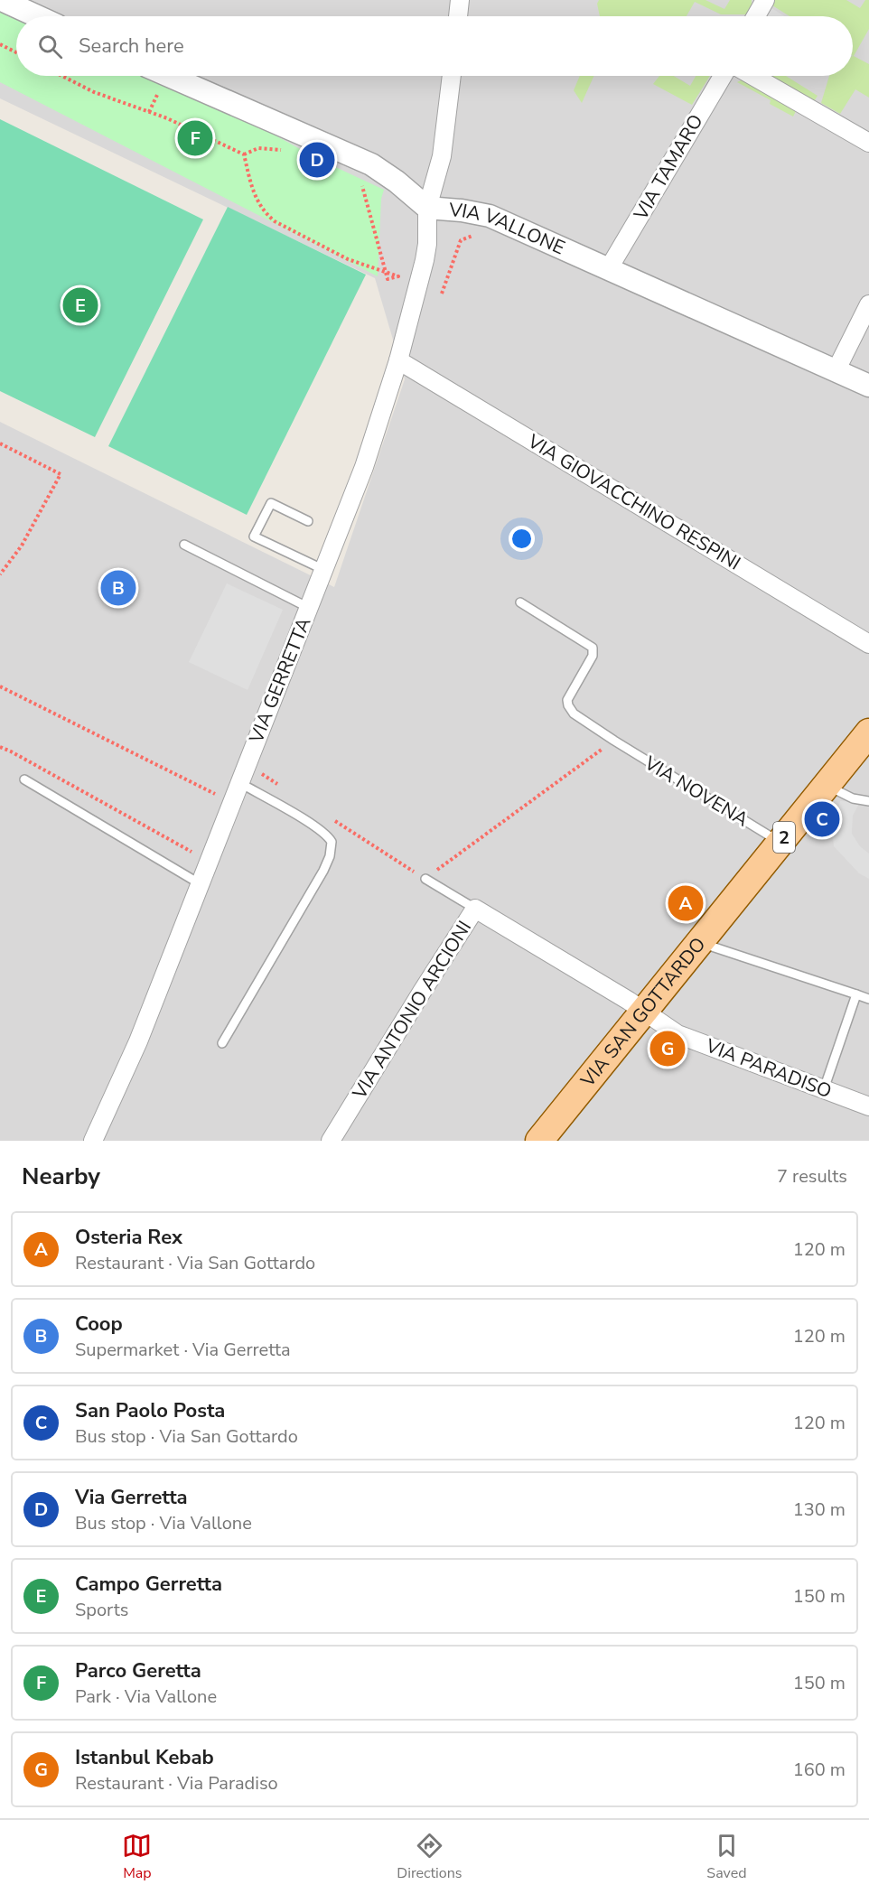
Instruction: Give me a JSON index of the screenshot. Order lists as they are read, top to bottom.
{
  "streets": {
    "main road": ["2", "VIA SAN GOTTARDO"],
    "street": [
      "VIA TAMARO",
      "VIA VALLONE",
      "VIA GIOVACCHINO RESPINI",
      "VIA GERRETTA",
      "VIA ANTONIO ARCIONI",
      "VIA PARADISO"
    ],
    "lane": ["VIA NOVENA"]
  },
  "crossings": [
    ["VIA TAMARO", "VIA VALLONE"],
    ["VIA VALLONE", "VIA GERRETTA"],
    ["VIA GIOVACCHINO RESPINI", "VIA GERRETTA"],
    ["VIA NOVENA", "VIA SAN GOTTARDO"],
    ["VIA ANTONIO ARCIONI", "VIA SAN GOTTARDO"],
    ["VIA ANTONIO ARCIONI", "VIA PARADISO"],
    ["VIA SAN GOTTARDO", "VIA PARADISO"]
  ],
  "page": {
    "search": "Search here",
    "pins": [
      "F",
      "D",
      "E",
      "B",
      "C",
      "A",
      "G"
    ],
    "heading": ["Nearby", "7 results"],
    "list": [
      {
        "mark": "A",
        "name": "Osteria Rex",
        "note": "Restaurant · Via San Gottardo",
        "value": "120 m"
      },
      {
        "mark": "B",
        "name": "Coop",
        "note": "Supermarket · Via Gerretta",
        "value": "120 m"
      },
      {
        "mark": "C",
        "name": "San Paolo Posta",
        "note": "Bus stop · Via San Gottardo",
        "value": "120 m"
      },
      {
        "mark": "D",
        "name": "Via Gerretta",
        "note": "Bus stop · Via Vallone",
        "value": "130 m"
      },
      {
        "mark": "E",
        "name": "Campo Gerretta",
        "note": "Sports",
        "value": "150 m"
      },
      {
        "mark": "F",
        "name": "Parco Geretta",
        "note": "Park · Via Vallone",
        "value": "150 m"
      },
      {
        "mark": "G",
        "name": "Istanbul Kebab",
        "note": "Restaurant · Via Paradiso",
        "value": "160 m"
      }
    ],
    "nav": ["Map", "Directions", "Saved"]
  }
}
